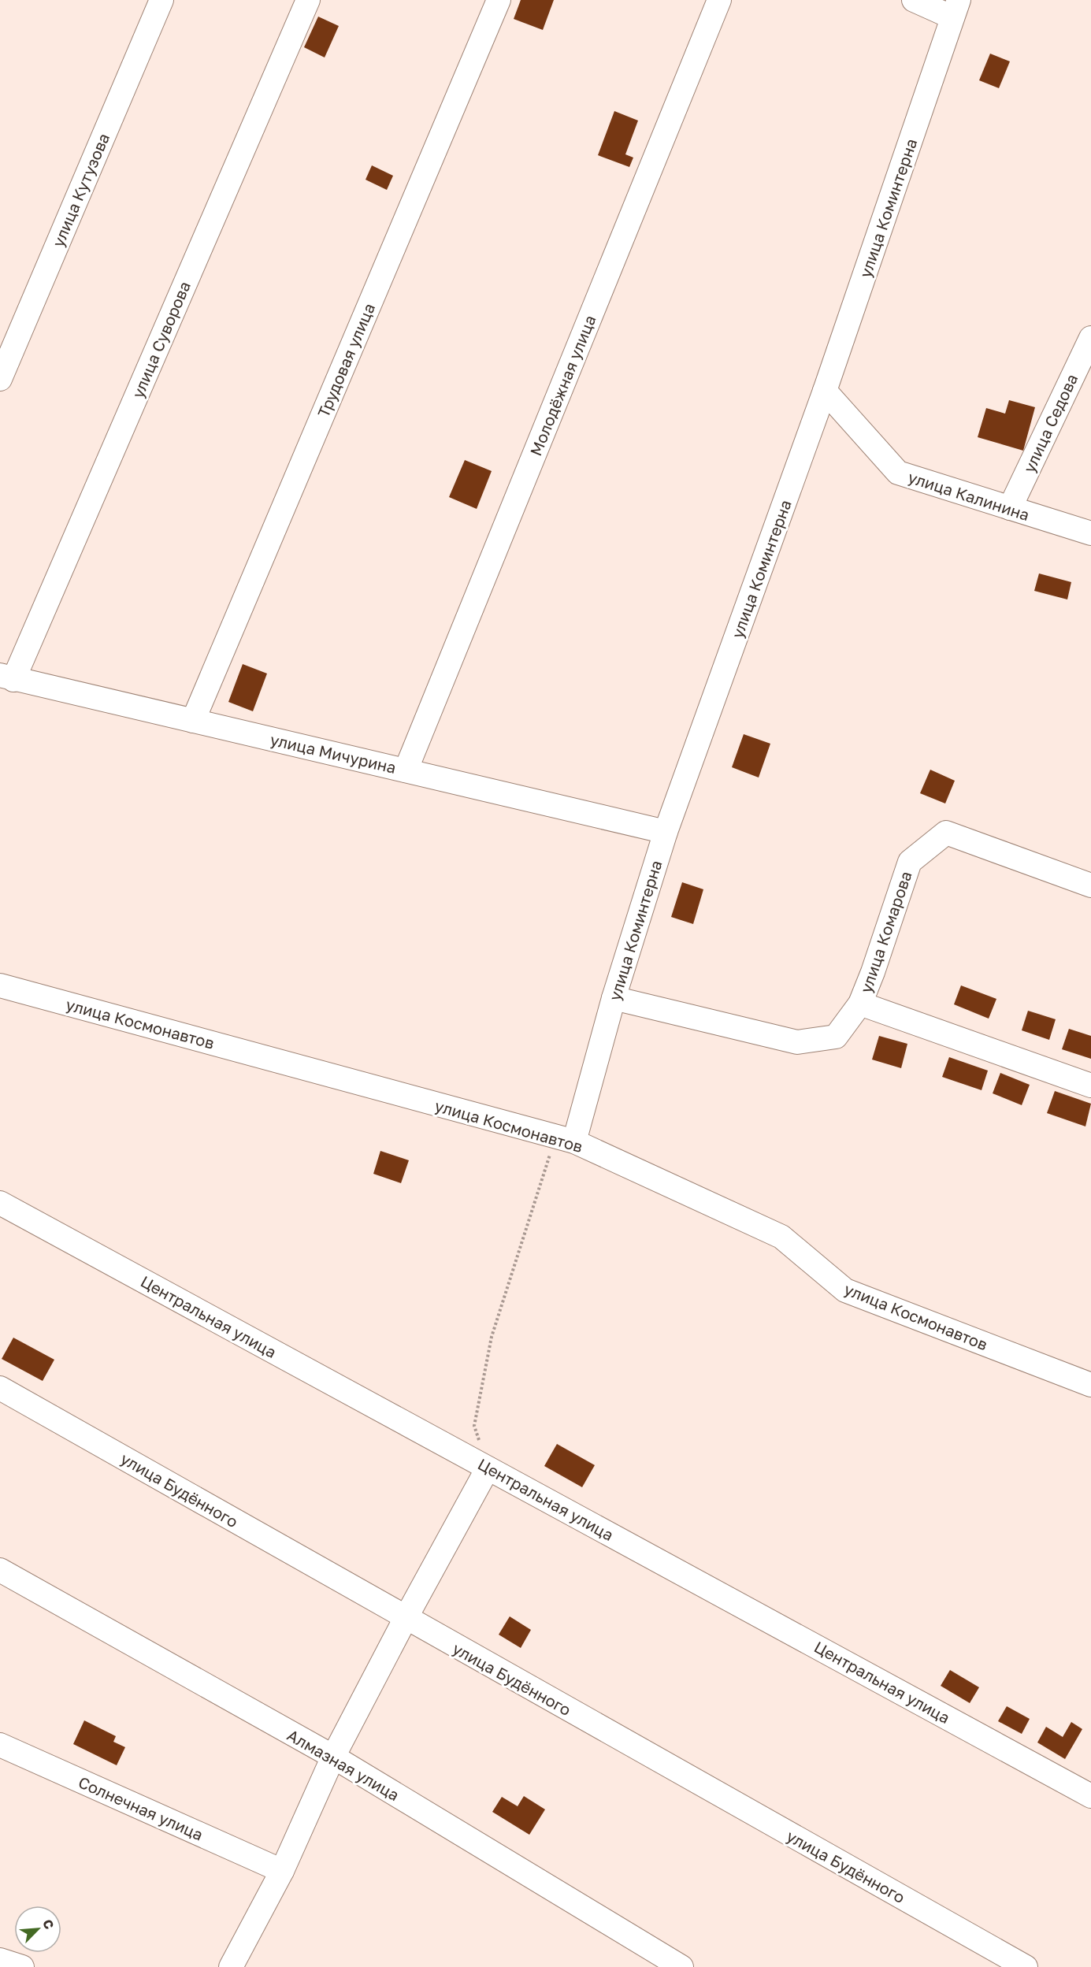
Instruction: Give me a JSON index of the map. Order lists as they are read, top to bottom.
{
  "streets": {
    "street": [
      "улица Кутузова",
      "улица Коминтерна",
      "улица Суворова",
      "Трудовая улица",
      "Молодёжная улица",
      "улица Седова",
      "улица Калинина",
      "улица Мичурина",
      "улица Комарова",
      "улица Космонавтов",
      "Центральная улица",
      "улица Будённого",
      "Алмазная улица",
      "Солнечная улица"
    ]
  },
  "crossings": [
    ["улица Коминтерна", "улица Калинина"],
    ["улица Коминтерна", "улица Мичурина"],
    ["улица Коминтерна", "улица Комарова"],
    ["улица Коминтерна", "улица Космонавтов"],
    ["улица Суворова", "улица Мичурина"],
    ["Трудовая улица", "улица Мичурина"],
    ["Молодёжная улица", "улица Мичурина"],
    ["улица Седова", "улица Калинина"]
  ],
  "north": "top right"
}
